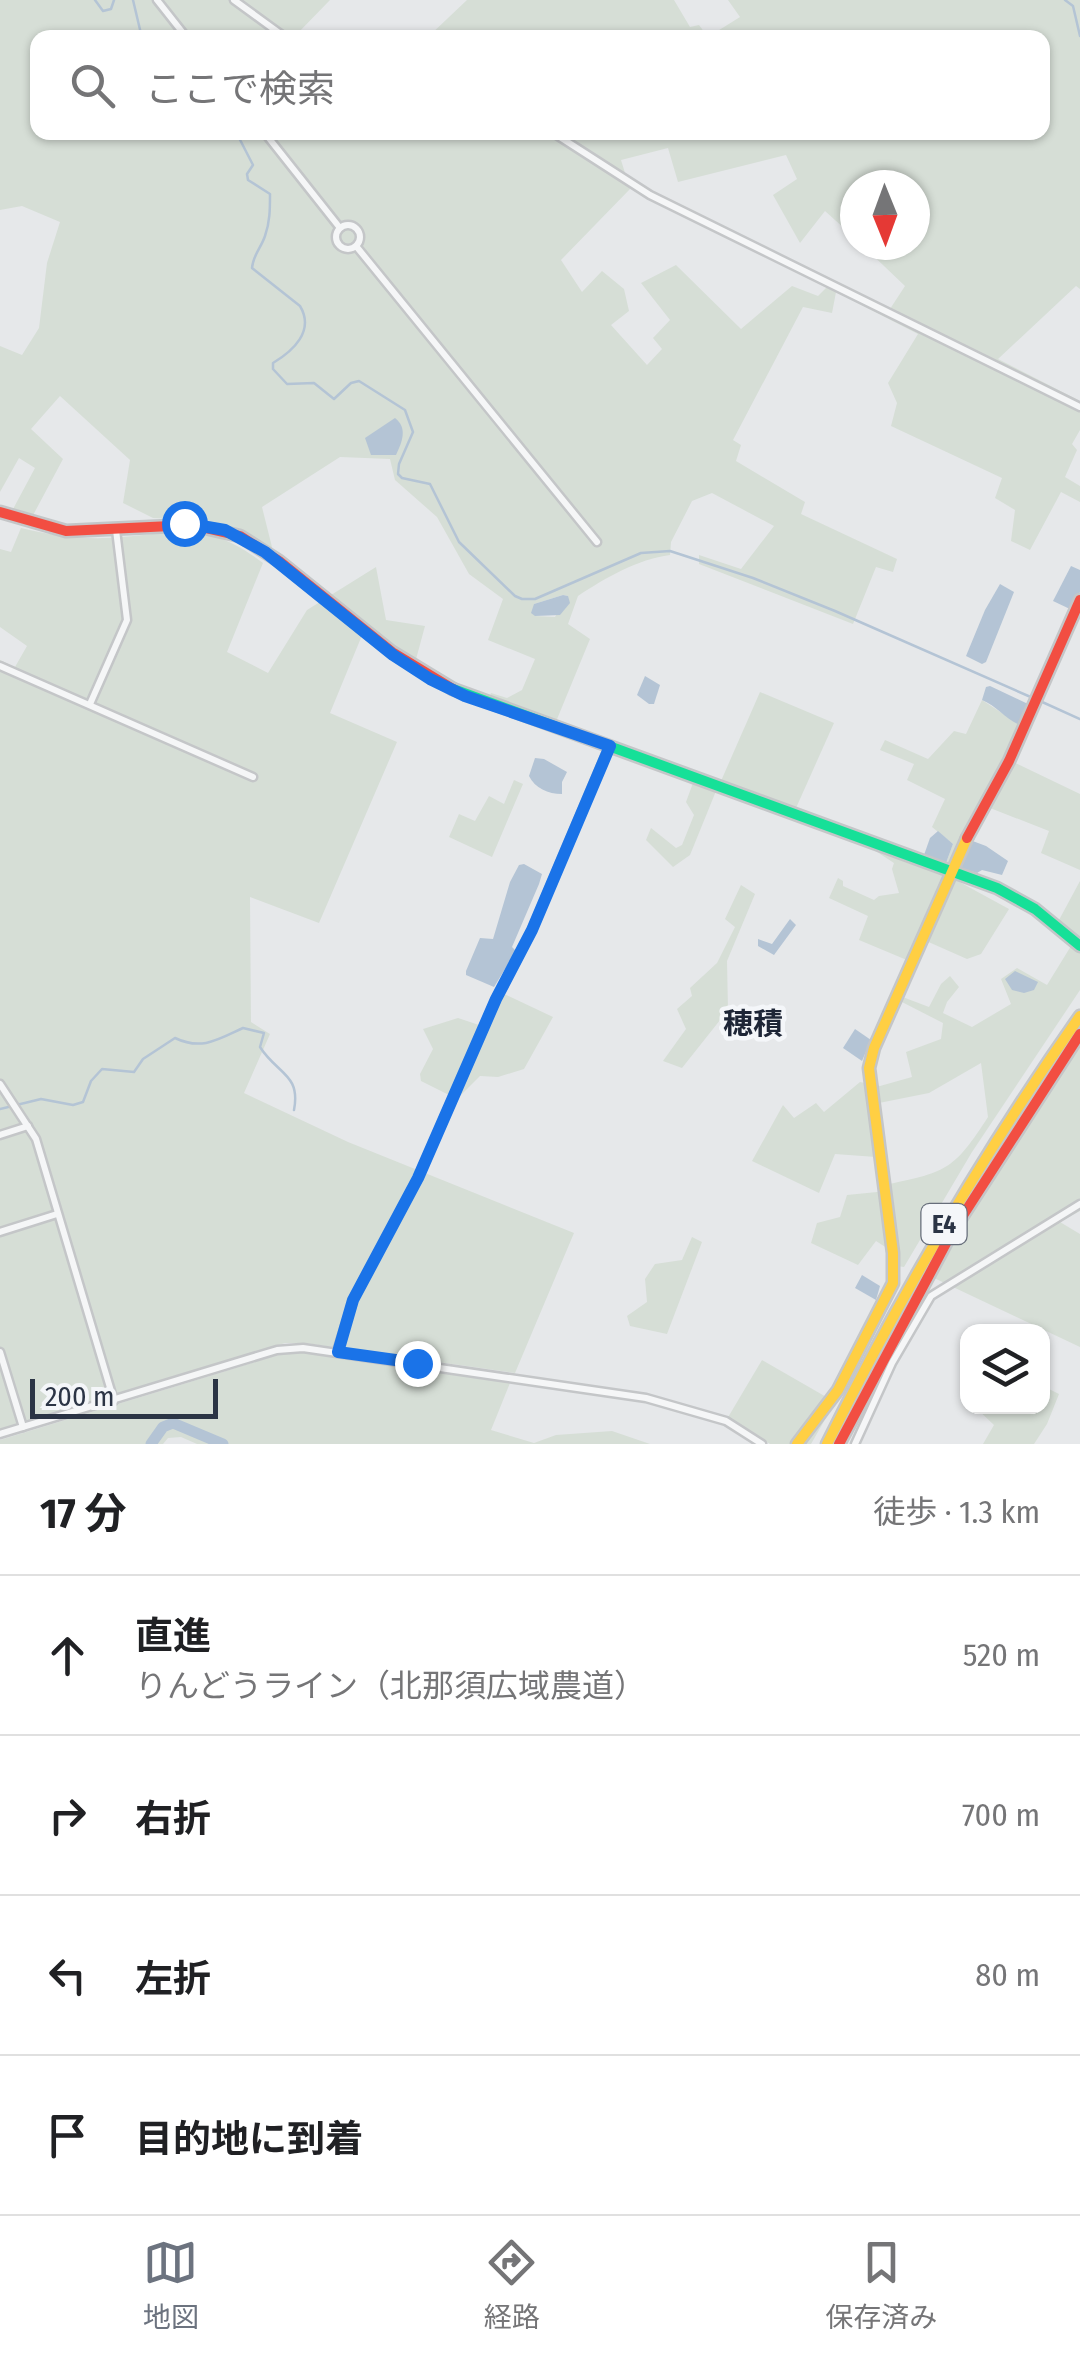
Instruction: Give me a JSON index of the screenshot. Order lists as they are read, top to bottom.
{
  "streets": {
    "main road": ["E4"]
  },
  "districts": ["穂積"],
  "scale_bar": "200 m",
  "north": "bottom",
  "page": {
    "search": "ここで検索",
    "scale": "200 m",
    "heading": ["17 分", "徒歩 · 1.3 km"],
    "list": [
      ["直進", "りんどうライン（北那須広域農道）", "520 m"],
      ["右折", "700 m"],
      ["左折", "80 m"],
      "目的地に到着"
    ],
    "nav": ["地図", "経路", "保存済み"]
  }
}
